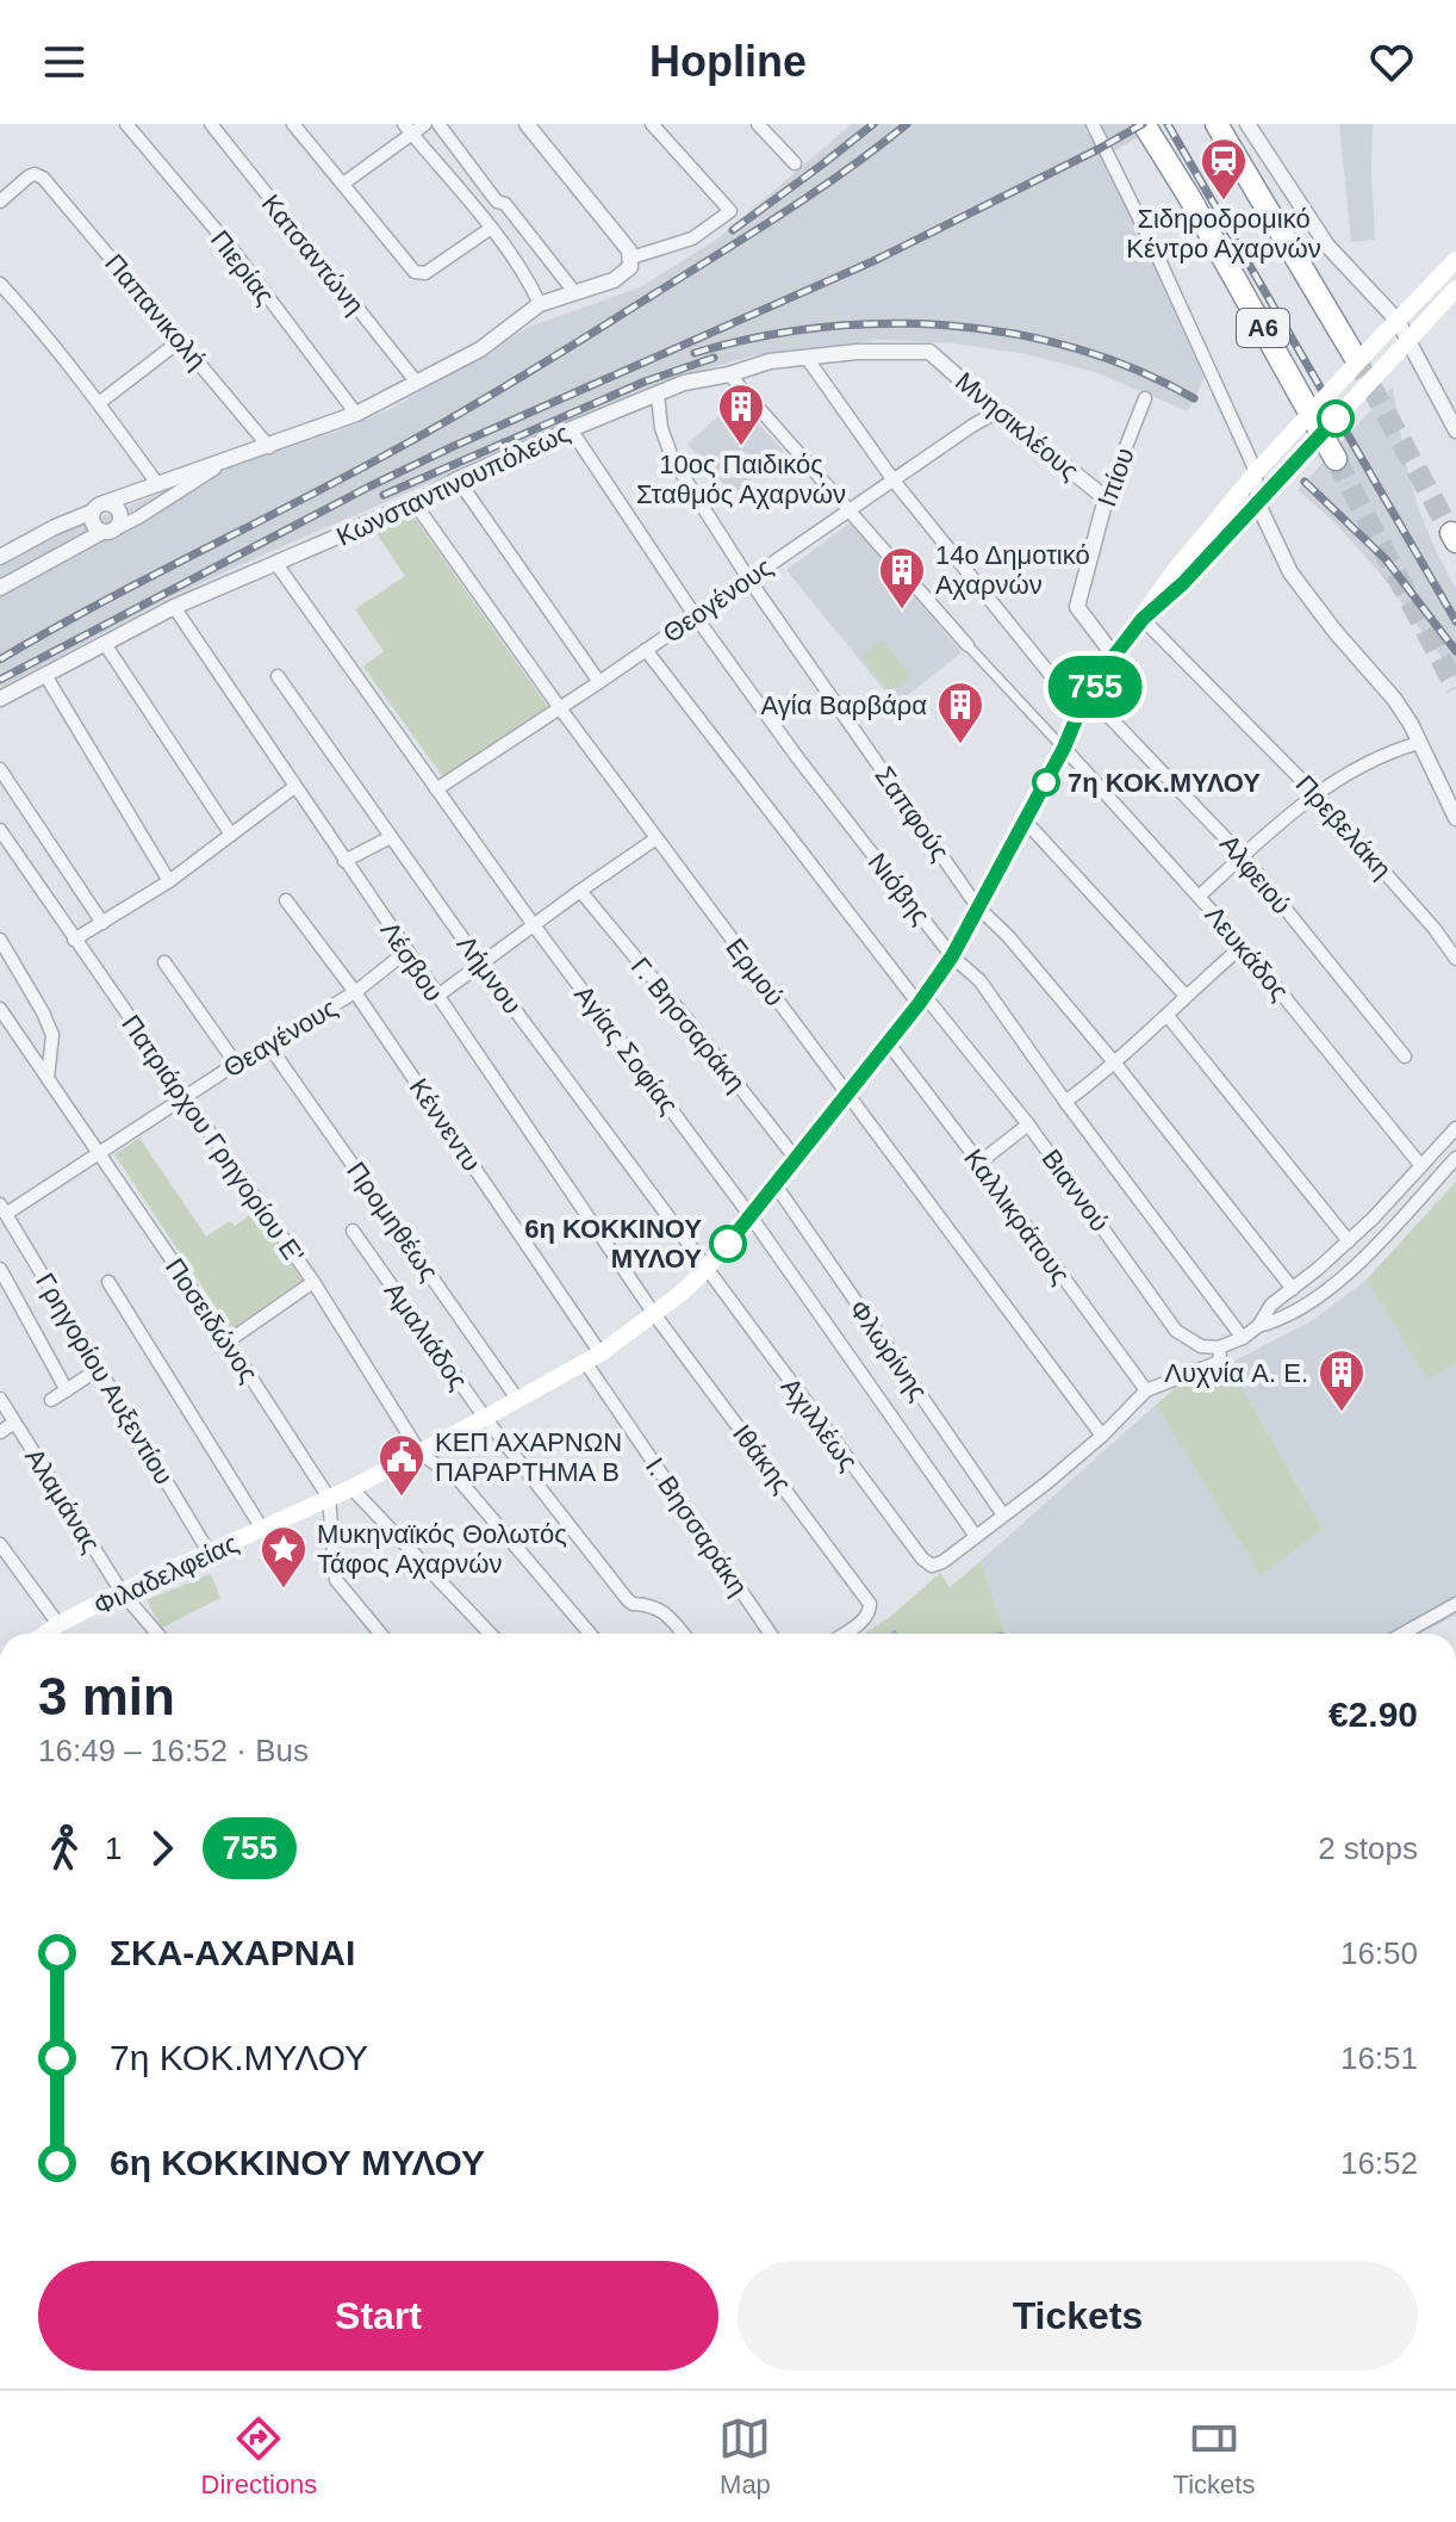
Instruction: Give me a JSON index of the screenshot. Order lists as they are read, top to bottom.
{
  "streets": {
    "highway": ["Α6"],
    "main road": ["Φιλαδελφείας"],
    "street": [
      "Κατσαντώνη",
      "Πιερίας",
      "Παπανικολή",
      "Μνησικλέους",
      "Ιπίου",
      "Κωνσταντινουπόλεως",
      "Θεογένους",
      "Σαπφούς",
      "Πρεβελάκη",
      "Αλφειού",
      "Νιόβης",
      "Λευκάδος",
      "Λέσβου",
      "Ερμού",
      "Λήμνου",
      "Γ. Βησσαράκη",
      "Θεαγένους",
      "Αγίας Σοφίας",
      "Κέννεντυ",
      "Πατριάρχου Γρηγορίου E'",
      "Βιαννού",
      "Καλλικράτους",
      "Προμηθέως",
      "Ποσειδώνος",
      "Αμαλιάδος",
      "Φλωρίνης",
      "Γρηγορίου Αυξεντίου",
      "Αχιλλέως",
      "Ιθάκης",
      "Αλαμάνας",
      "Ι. Βησσαράκη"
    ]
  },
  "crossings": [
    ["Μνησικλέους", "Ιπίου"],
    ["Μνησικλέους", "Κωνσταντινουπόλεως"],
    ["Μνησικλέους", "Θεογένους"],
    ["Ιπίου", "Φιλαδελφείας"],
    ["Κωνσταντινουπόλεως", "Σαπφούς"],
    ["Κωνσταντινουπόλεως", "Αλφειού"],
    ["Κωνσταντινουπόλεως", "Νιόβης"],
    ["Κωνσταντινουπόλεως", "Λέσβου"],
    ["Κωνσταντινουπόλεως", "Ερμού"],
    ["Κωνσταντινουπόλεως", "Αγίας Σοφίας"],
    ["Θεογένους", "Σαπφούς"],
    ["Θεογένους", "Αλφειού"],
    ["Θεογένους", "Νιόβης"],
    ["Θεογένους", "Ερμού"],
    ["Θεογένους", "Αγίας Σοφίας"],
    ["Θεογένους", "Βιαννού"],
    ["Σαπφούς", "Φιλαδελφείας"],
    ["Πρεβελάκη", "Φιλαδελφείας"],
    ["Αλφειού", "Φιλαδελφείας"],
    ["Νιόβης", "Φιλαδελφείας"],
    ["Λευκάδος", "Φιλαδελφείας"],
    ["Λέσβου", "Θεαγένους"],
    ["Λέσβου", "Ιθάκης"],
    ["Λέσβου", "Φιλαδελφείας"],
    ["Ερμού", "Φιλαδελφείας"],
    ["Λήμνου", "Αχιλλέως"],
    ["Λήμνου", "Φιλαδελφείας"],
    ["Γ. Βησσαράκη", "Φιλαδελφείας"],
    ["Θεαγένους", "Κέννεντυ"],
    ["Θεαγένους", "Πατριάρχου Γρηγορίου E'"],
    ["Θεαγένους", "Προμηθέως"],
    ["Θεαγένους", "Ποσειδώνος"],
    ["Θεαγένους", "Γρηγορίου Αυξεντίου"],
    ["Αγίας Σοφίας", "Αχιλλέως"],
    ["Αγίας Σοφίας", "Φιλαδελφείας"],
    ["Κέννεντυ", "Ι. Βησσαράκη"],
    ["Κέννεντυ", "Φιλαδελφείας"],
    ["Πατριάρχου Γρηγορίου E'", "Φιλαδελφείας"],
    ["Βιαννού", "Φιλαδελφείας"],
    ["Καλλικράτους", "Φιλαδελφείας"],
    ["Προμηθέως", "Φιλαδελφείας"],
    ["Ποσειδώνος", "Φιλαδελφείας"],
    ["Αμαλιάδος", "Φιλαδελφείας"],
    ["Φλωρίνης", "Φιλαδελφείας"],
    ["Γρηγορίου Αυξεντίου", "Φιλαδελφείας"],
    ["Αχιλλέως", "Φιλαδελφείας"],
    ["Ιθάκης", "Φιλαδελφείας"],
    ["Αλαμάνας", "Φιλαδελφείας"],
    ["Ι. Βησσαράκη", "Φιλαδελφείας"]
  ],
  "places": {
    "station": ["Σιδηροδρομικό Κέντρο Αχαρνών"],
    "building": [
      "10ος Παιδικός Σταθμός Αχαρνών",
      "14ο Δημοτικό Αχαρνών",
      "Αγία Βαρβάρα",
      "Λυχνία A. E."
    ],
    "other": ["7η ΚΟΚ.ΜΥΛΟΥ", "6η ΚΟΚΚΙΝΟΥ ΜΥΛΟΥ"],
    "public building": ["ΚΕΠ ΑΧΑΡΝΩΝ ΠΑΡΑΡΤΗΜΑ Β"],
    "place": ["Μυκηναϊκός Θολωτός Τάφος Αχαρνών"]
  },
  "lines": ["bus line 755"],
  "page": {
    "header": "Hopline",
    "on_map": "755",
    "heading": ["3 min", "16:49 – 16:52 · Bus", "€2.90"],
    "legs": ["1", "755", "2 stops"],
    "list": [
      {
        "name": "ΣΚΑ-ΑΧΑΡΝΑΙ",
        "value": "16:50"
      },
      {
        "name": "7η ΚΟΚ.ΜΥΛΟΥ",
        "value": "16:51"
      },
      {
        "name": "6η ΚΟΚΚΙΝΟΥ ΜΥΛΟΥ",
        "value": "16:52"
      }
    ],
    "buttons": ["Start", "Tickets"],
    "tabs": ["Directions", "Map", "Tickets"]
  }
}
